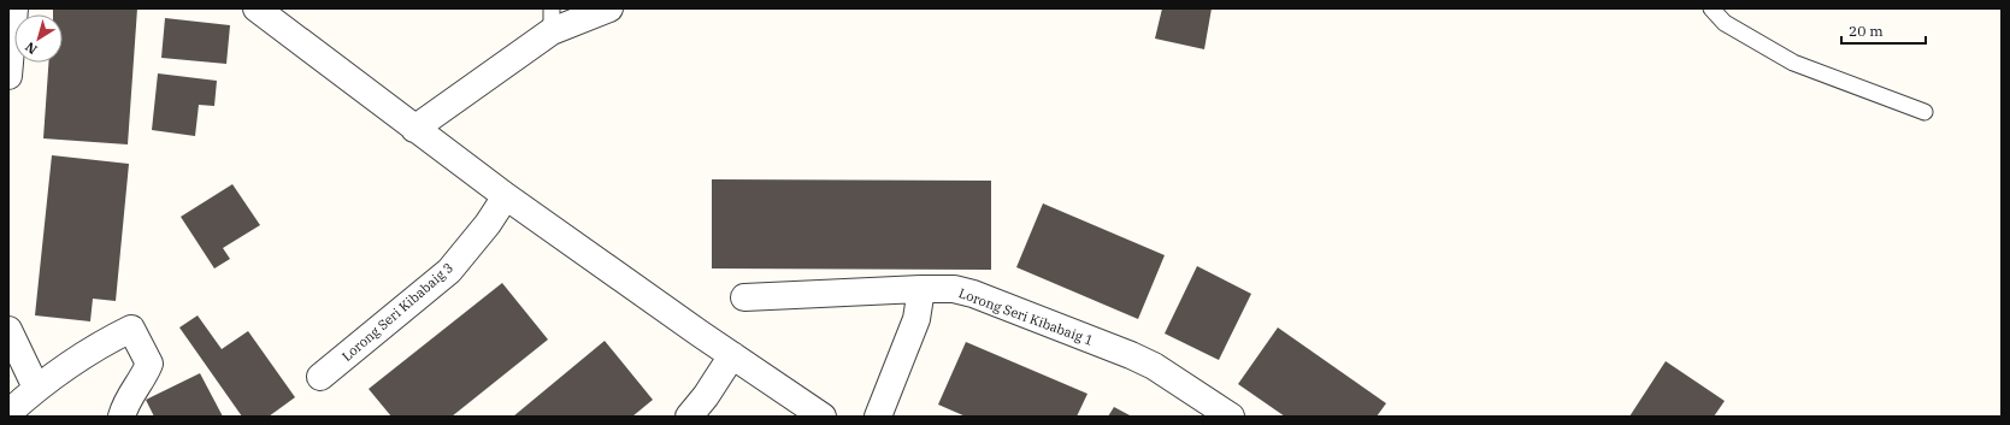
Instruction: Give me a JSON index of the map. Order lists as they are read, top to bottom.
{
  "streets": {
    "street": ["Lorong Seri Kibabaig 3", "Lorong Seri Kibabaig 1"]
  },
  "scale_bar": "20 m",
  "north": "bottom left"
}
